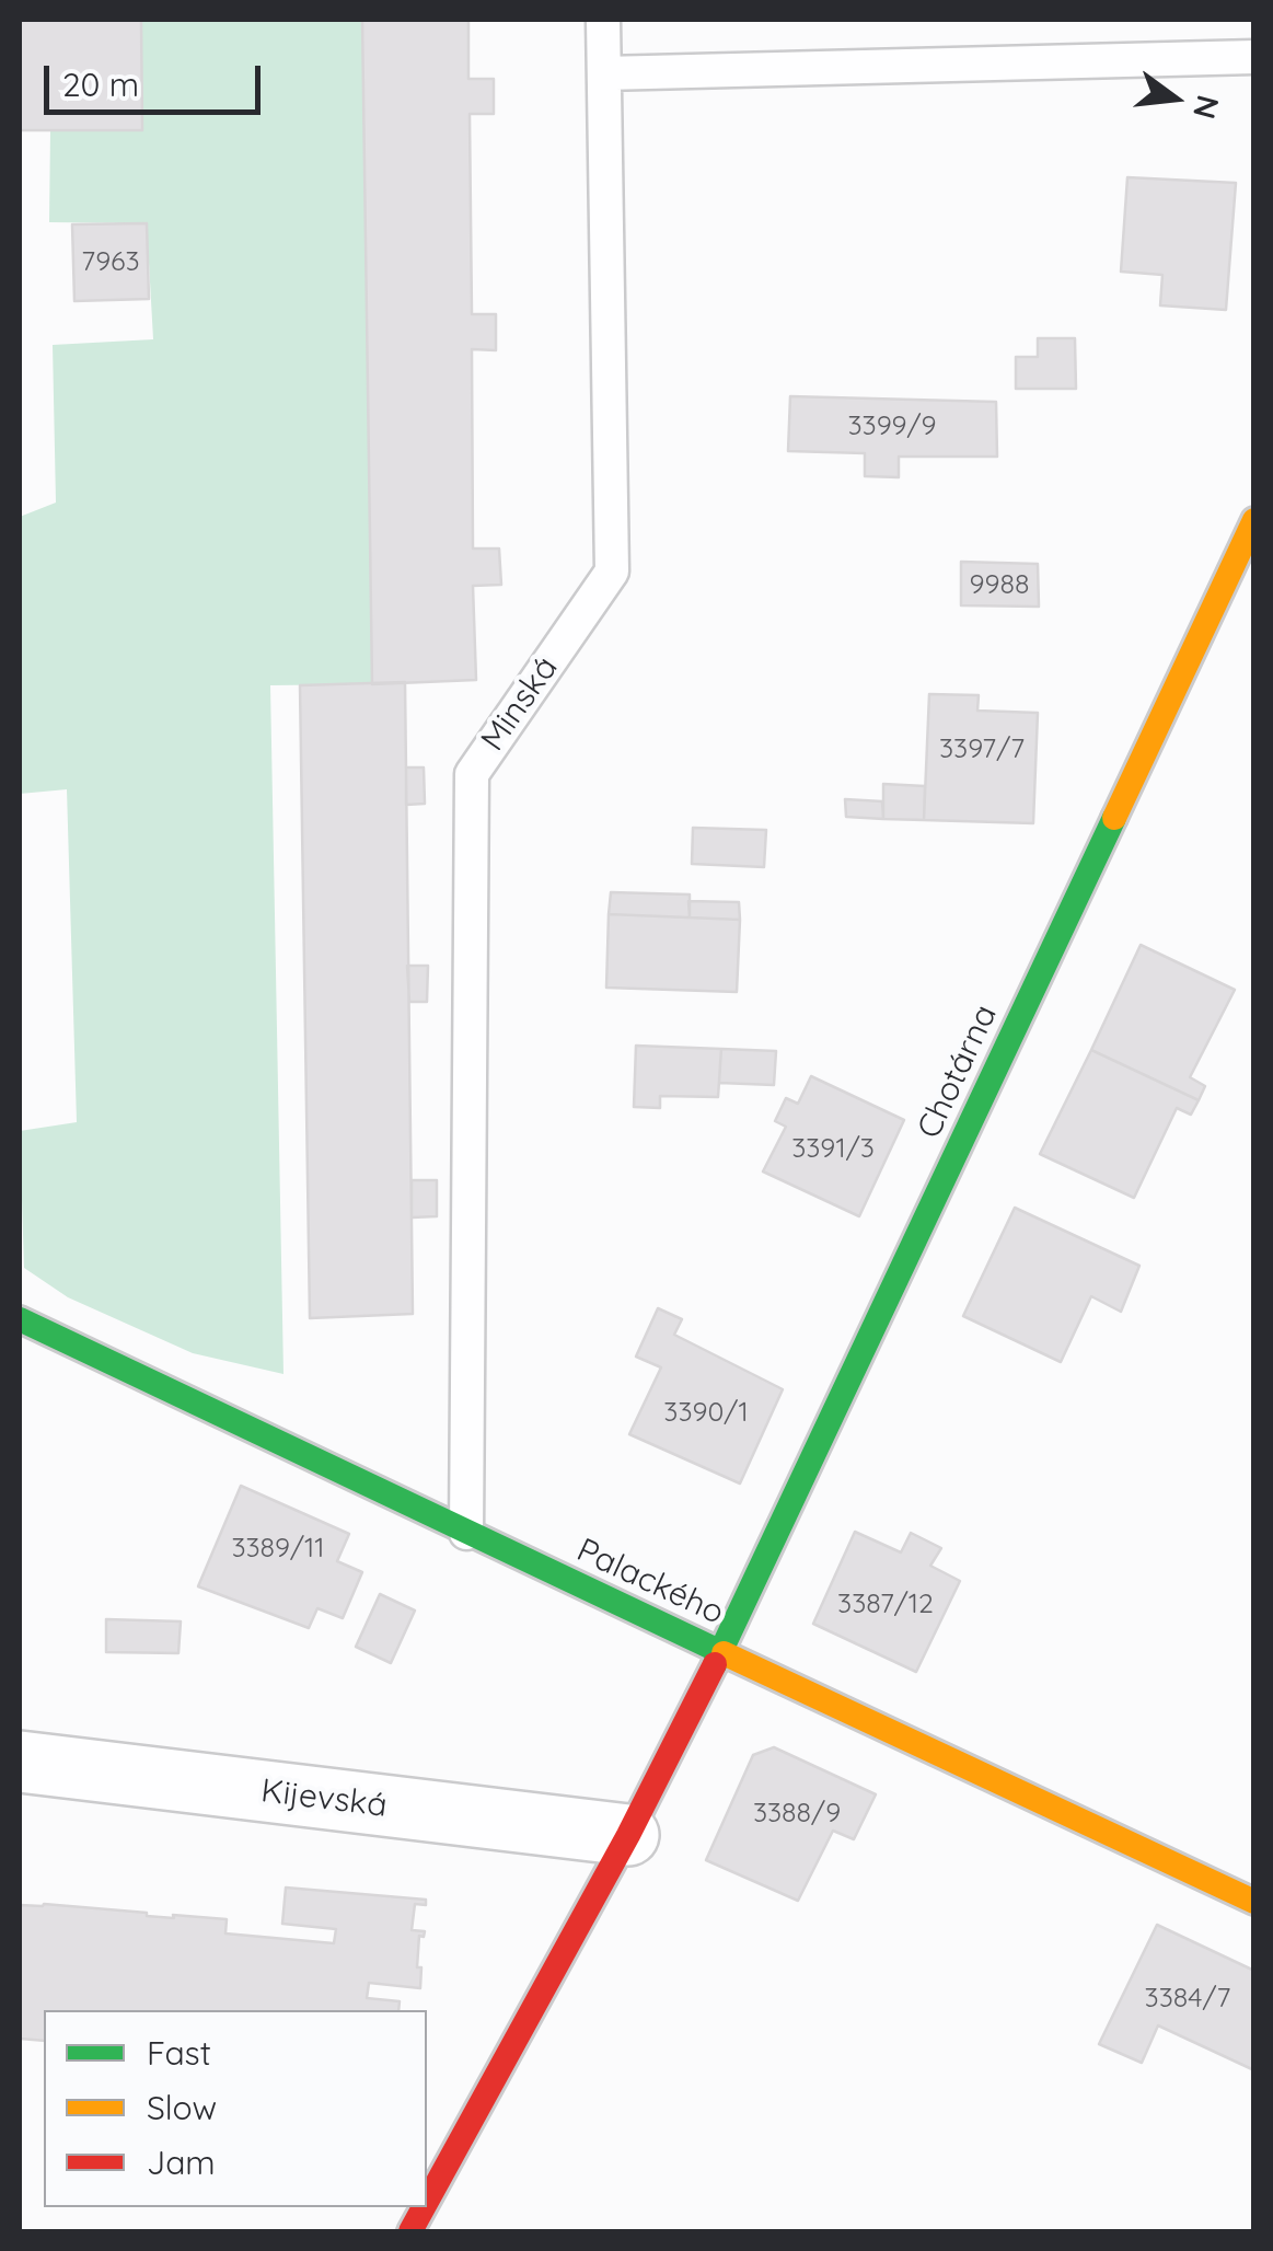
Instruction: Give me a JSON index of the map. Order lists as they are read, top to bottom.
{
  "streets": {
    "street": ["Chotárna", "Palackého", "Kijevská"],
    "lane": ["Minská"]
  },
  "crossings": [
    ["Minská", "Palackého"],
    ["Chotárna", "Palackého"]
  ],
  "house_numbers": [
    "7963",
    "3399/9",
    "9988",
    "3397/7",
    "3391/3",
    "3390/1",
    "3389/11",
    "3387/12",
    "3388/9",
    "3384/7"
  ],
  "legend": ["Fast", "Slow", "Jam"],
  "scale_bar": "20 m",
  "north": "right"
}
